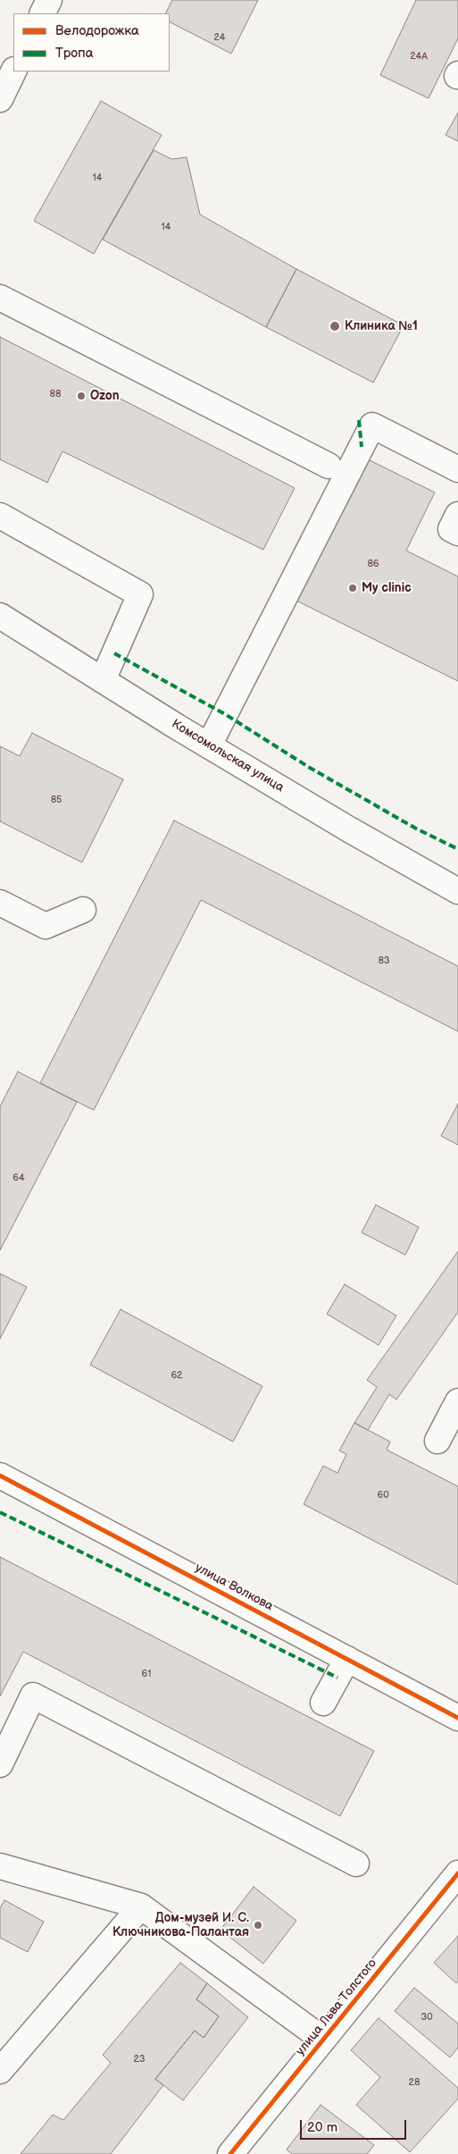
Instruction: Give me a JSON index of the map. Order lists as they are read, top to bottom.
{
  "streets": {
    "street": ["Комсомольская улица", "улица Волкова", "улица Льва Толстого"]
  },
  "places": [
    "Клиника №1",
    "Ozon",
    "My clinic",
    "Дом-музей И. С. Ключникова-Палантая"
  ],
  "house_numbers": [
    "24",
    "24А",
    "14",
    "14",
    "88",
    "86",
    "85",
    "83",
    "64",
    "62",
    "60",
    "61",
    "30",
    "23",
    "28"
  ],
  "legend": ["Велодорожка", "Тропа"],
  "scale_bar": "20 m"
}
